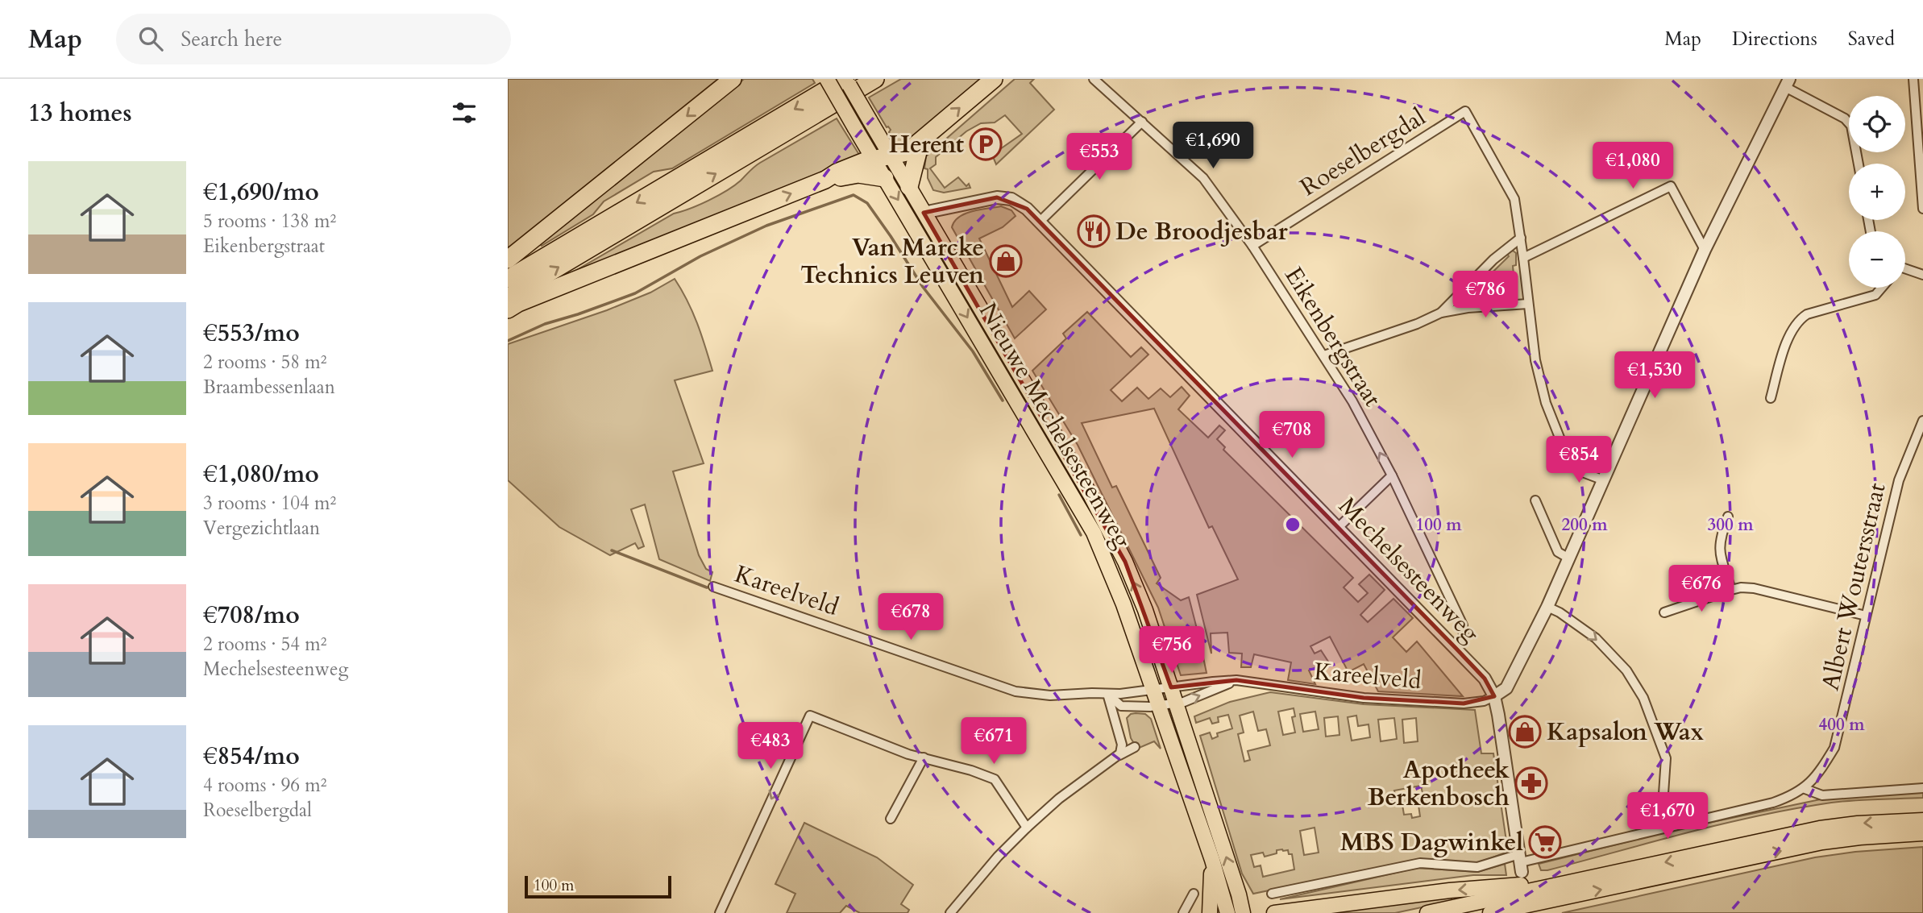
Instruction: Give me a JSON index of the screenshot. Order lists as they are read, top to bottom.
{
  "streets": {
    "main road": ["Nieuwe Mechelsesteenweg"],
    "street": [
      "Roeselbergdal",
      "Eikenbergstraat",
      "Mechelsesteenweg",
      "Albert Woutersstraat",
      "Kareelveld"
    ]
  },
  "crossings": [
    ["Roeselbergdal", "Eikenbergstraat"],
    ["Eikenbergstraat", "Mechelsesteenweg"],
    ["Nieuwe Mechelsesteenweg", "Mechelsesteenweg"],
    ["Nieuwe Mechelsesteenweg", "Kareelveld"],
    ["Mechelsesteenweg", "Albert Woutersstraat"],
    ["Mechelsesteenweg", "Kareelveld"]
  ],
  "places": {
    "parking": ["Herent"],
    "restaurant": ["De Broodjesbar"],
    "shop": ["Van Marcke Technics Leuven", "Kapsalon Wax"],
    "pharmacy": ["Apotheek Berkenbosch"],
    "supermarket": ["MBS Dagwinkel"]
  },
  "scale_bar": "100 m",
  "page": {
    "header": "Map",
    "search": "Search here",
    "nav": ["Map", "Directions", "Saved"],
    "heading": "13 homes",
    "map_buttons": ["+", "−"],
    "price": [
      "€1,690",
      "€553",
      "€1,080",
      "€786",
      "€1,530",
      "€708",
      "€854",
      "€676",
      "€678",
      "€756",
      "€671",
      "€483",
      "€1,670"
    ],
    "list": [
      {
        "name": "€1,690/mo",
        "note": "5 rooms · 138 m² · Eikenbergstraat"
      },
      {
        "name": "€553/mo",
        "note": "2 rooms · 58 m² · Braambessenlaan"
      },
      {
        "name": "€1,080/mo",
        "note": "3 rooms · 104 m² · Vergezichtlaan"
      },
      {
        "name": "€708/mo",
        "note": "2 rooms · 54 m² · Mechelsesteenweg"
      },
      {
        "name": "€854/mo",
        "note": "4 rooms · 96 m² · Roeselbergdal"
      }
    ],
    "scale": "100 m"
  },
  "rings": [
    "100 m",
    "200 m",
    "300 m",
    "400 m"
  ]
}
